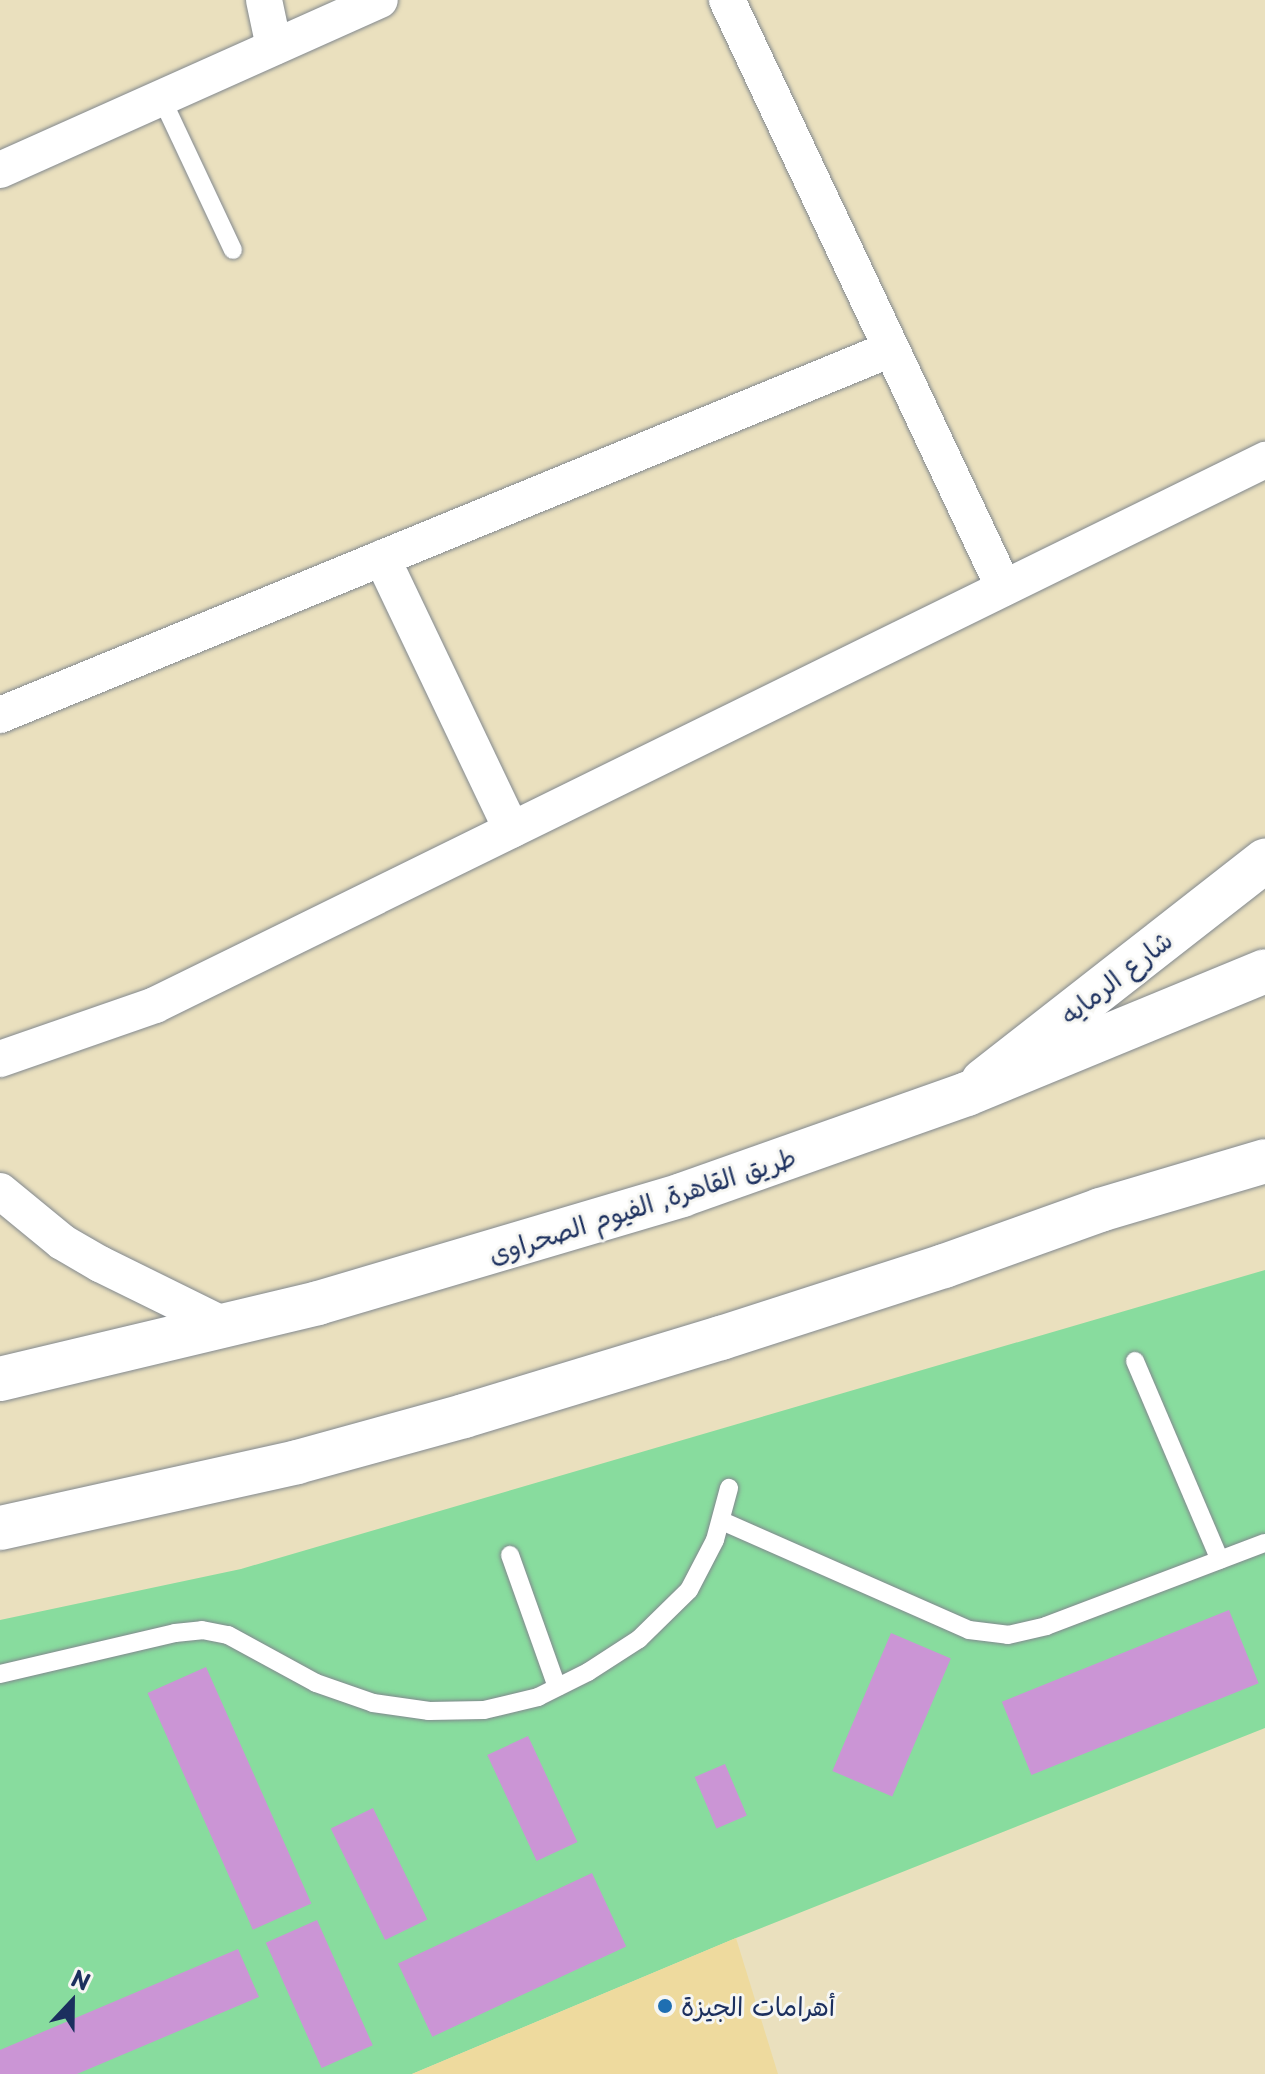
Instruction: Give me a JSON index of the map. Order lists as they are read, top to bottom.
{
  "streets": {
    "main road": ["شارع الرمايه", "طريق القاهرة, الفيوم الصحراوى"]
  },
  "crossings": [
    ["شارع الرمايه", "طريق القاهرة, الفيوم الصحراوى"]
  ],
  "places": ["أهرامات الجيزة"],
  "north": "top"
}
